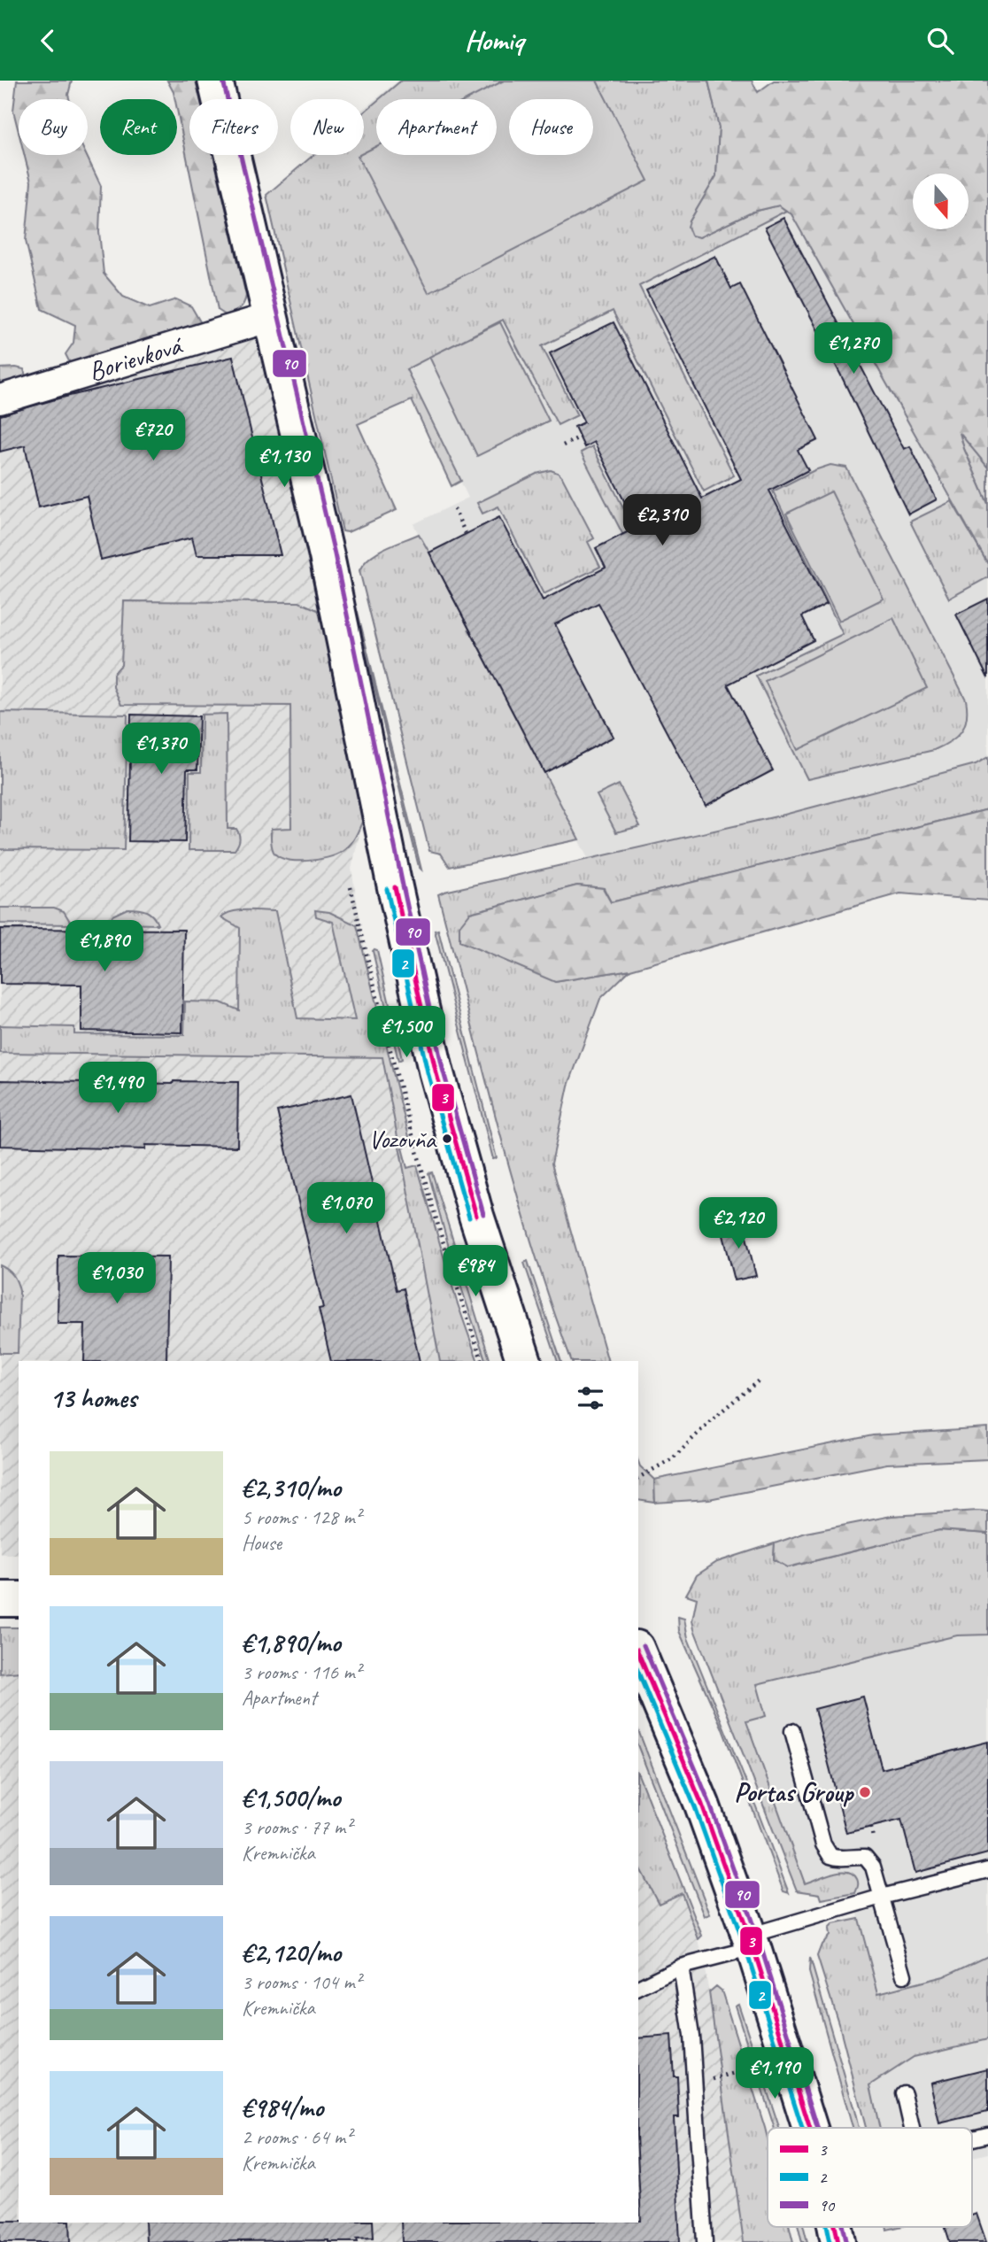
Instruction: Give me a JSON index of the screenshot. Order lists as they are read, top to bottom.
{
  "streets": {
    "street": ["Borievková"]
  },
  "places": ["Vozovňa", "Portas Group"],
  "lines": ["transit line 90", "transit line 3", "transit line 2"],
  "legend": ["3", "2", "90"],
  "north": "bottom",
  "page": {
    "header": "Homiq",
    "chip": [
      "Buy",
      "Rent",
      "Filters",
      "New",
      "Apartment",
      "House"
    ],
    "price": [
      "€1,270",
      "€720",
      "€1,130",
      "€2,310",
      "€1,370",
      "€1,890",
      "€1,500",
      "€1,490",
      "€1,070",
      "€2,120",
      "€984",
      "€1,030",
      "€1,190"
    ],
    "heading": "13 homes",
    "list": [
      {
        "name": "€2,310/mo",
        "note": "5 rooms · 128 m² · House"
      },
      {
        "name": "€1,890/mo",
        "note": "3 rooms · 116 m² · Apartment"
      },
      {
        "name": "€1,500/mo",
        "note": "3 rooms · 77 m² · Kremnička"
      },
      {
        "name": "€2,120/mo",
        "note": "3 rooms · 104 m² · Kremnička"
      },
      {
        "name": "€984/mo",
        "note": "2 rooms · 64 m² · Kremnička"
      }
    ]
  }
}
